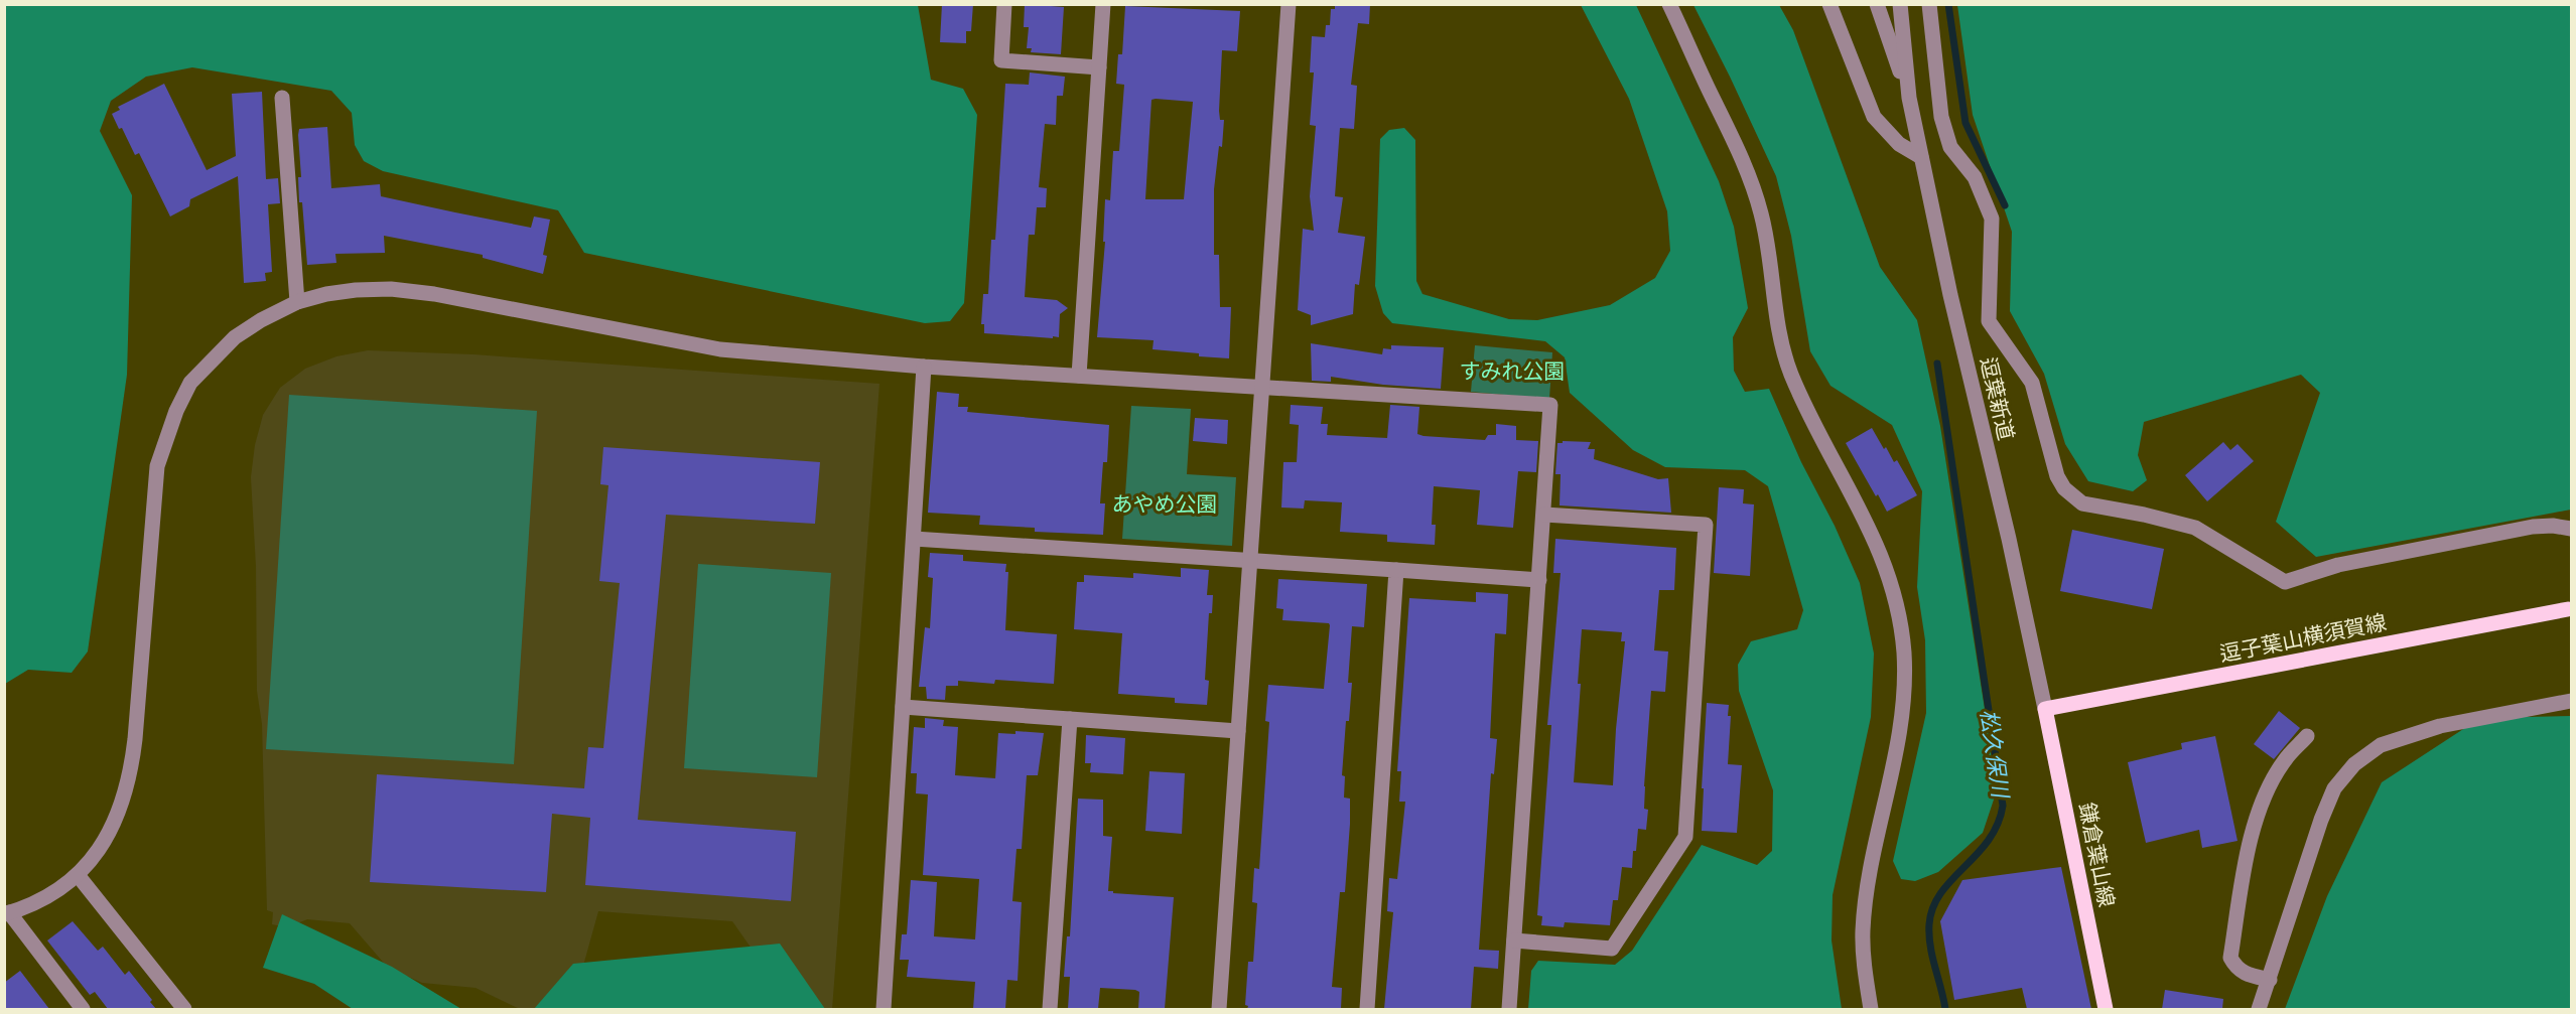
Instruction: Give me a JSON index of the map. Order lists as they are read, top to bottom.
{
  "streets": {
    "main road": ["逗子葉山横須賀線", "鎌倉葉山線"],
    "street": ["逗葉新道"]
  },
  "crossings": [
    ["逗葉新道", "逗子葉山横須賀線"],
    ["逗葉新道", "鎌倉葉山線"],
    ["逗子葉山横須賀線", "鎌倉葉山線"]
  ],
  "water": ["松久保川"],
  "parks": ["すみれ公園", "あやめ公園"]
}
